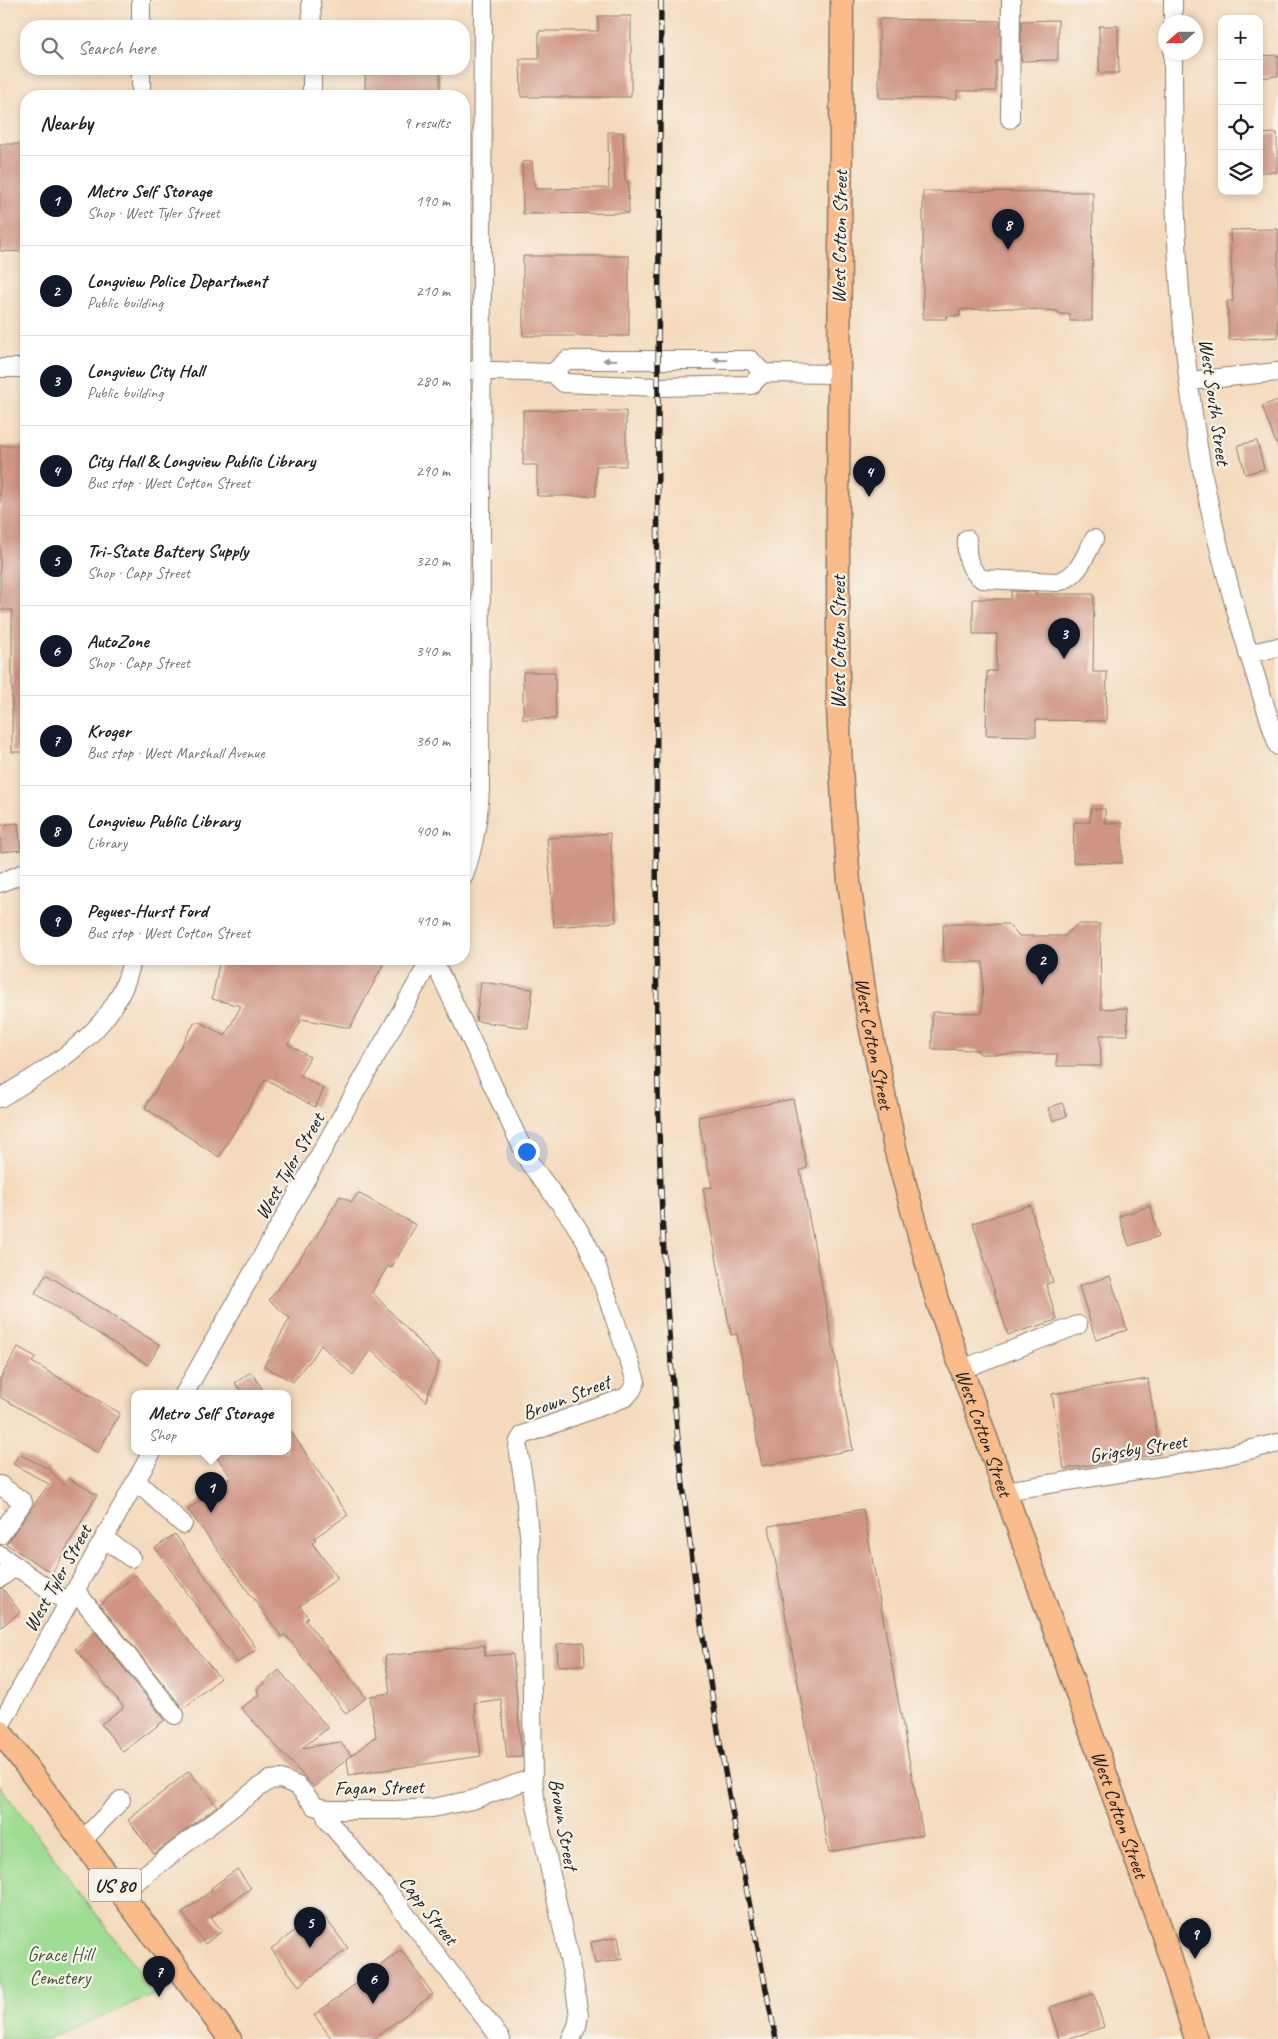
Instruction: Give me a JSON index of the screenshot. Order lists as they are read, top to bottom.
{
  "streets": {
    "main road": ["West Cotton Street", "US 80"],
    "street": [
      "West South Street",
      "West Tyler Street",
      "Brown Street",
      "Grigsby Street",
      "Fagan Street",
      "Capp Street"
    ]
  },
  "crossings": [
    ["West Cotton Street", "Grigsby Street"],
    ["Brown Street", "Fagan Street"],
    ["Fagan Street", "US 80"],
    ["Fagan Street", "Capp Street"]
  ],
  "parks": ["Grace Hill Cemetery"],
  "north": "left",
  "page": {
    "map_buttons": ["+", "−"],
    "search": "Search here",
    "heading": ["Nearby", "9 results"],
    "list": [
      {
        "mark": "1",
        "name": "Metro Self Storage",
        "note": "Shop · West Tyler Street",
        "value": "190 m"
      },
      {
        "mark": "2",
        "name": "Longview Police Department",
        "note": "Public building",
        "value": "210 m"
      },
      {
        "mark": "3",
        "name": "Longview City Hall",
        "note": "Public building",
        "value": "280 m"
      },
      {
        "mark": "4",
        "name": "City Hall & Longview Public Library",
        "note": "Bus stop · West Cotton Street",
        "value": "290 m"
      },
      {
        "mark": "5",
        "name": "Tri-State Battery Supply",
        "note": "Shop · Capp Street",
        "value": "320 m"
      },
      {
        "mark": "6",
        "name": "AutoZone",
        "note": "Shop · Capp Street",
        "value": "340 m"
      },
      {
        "mark": "7",
        "name": "Kroger",
        "note": "Bus stop · West Marshall Avenue",
        "value": "360 m"
      },
      {
        "mark": "8",
        "name": "Longview Public Library",
        "note": "Library",
        "value": "400 m"
      },
      {
        "mark": "9",
        "name": "Pegues-Hurst Ford",
        "note": "Bus stop · West Cotton Street",
        "value": "410 m"
      }
    ],
    "pins": [
      "8",
      "4",
      "3",
      "2",
      "1",
      "5",
      "9",
      "7",
      "6"
    ],
    "popup": ["Metro Self Storage", "Shop"]
  }
}
